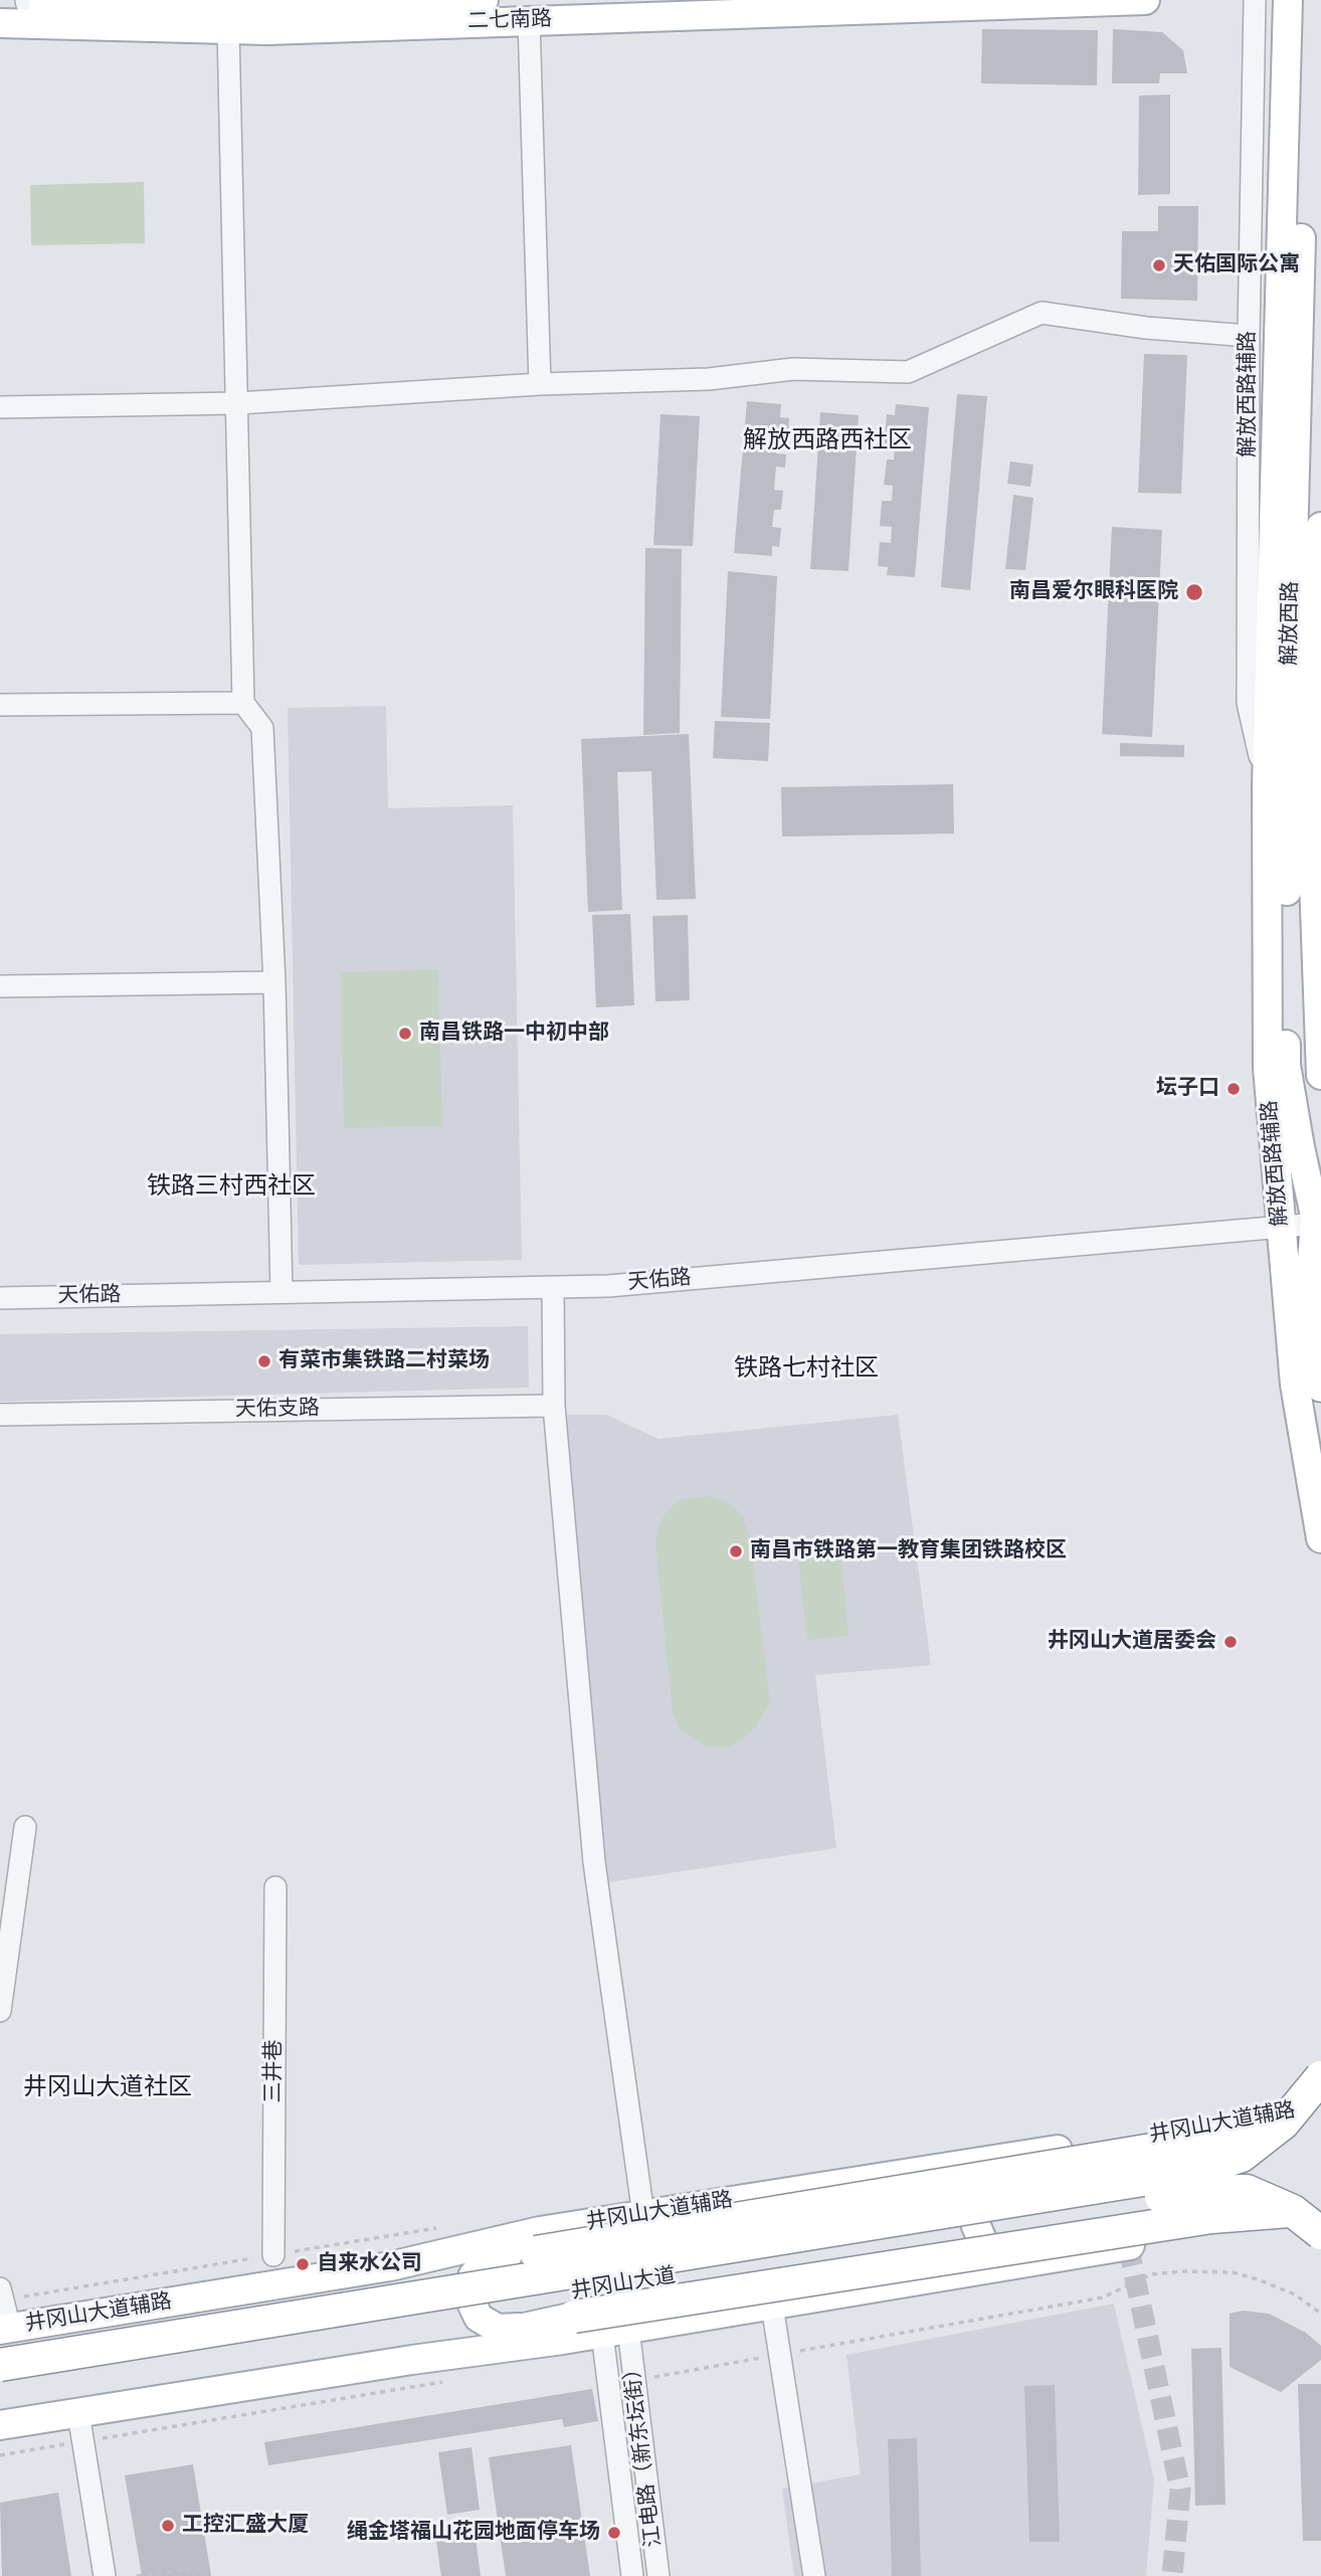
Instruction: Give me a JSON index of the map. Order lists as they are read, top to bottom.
{
  "streets": {
    "highway": ["井冈山大道"],
    "main road": [
      "二七南路",
      "解放西路辅路",
      "解放西路",
      "井冈山大道辅路"
    ],
    "street": [
      "天佑路",
      "天佑支路",
      "三井巷",
      "江电路（新东坛街）"
    ]
  },
  "crossings": [
    ["解放西路辅路", "天佑路"],
    ["解放西路", "天佑路"]
  ],
  "districts": [
    "解放西路西社区",
    "铁路三村西社区",
    "铁路七村社区",
    "井冈山大道社区"
  ],
  "places": [
    "天佑国际公寓",
    "南昌爱尔眼科医院",
    "南昌铁路一中初中部",
    "坛子口",
    "有菜市集铁路二村菜场",
    "南昌市铁路第一教育集团铁路校区",
    "井冈山大道居委会",
    "自来水公司",
    "工控汇盛大厦",
    "绳金塔福山花园地面停车场"
  ]
}
